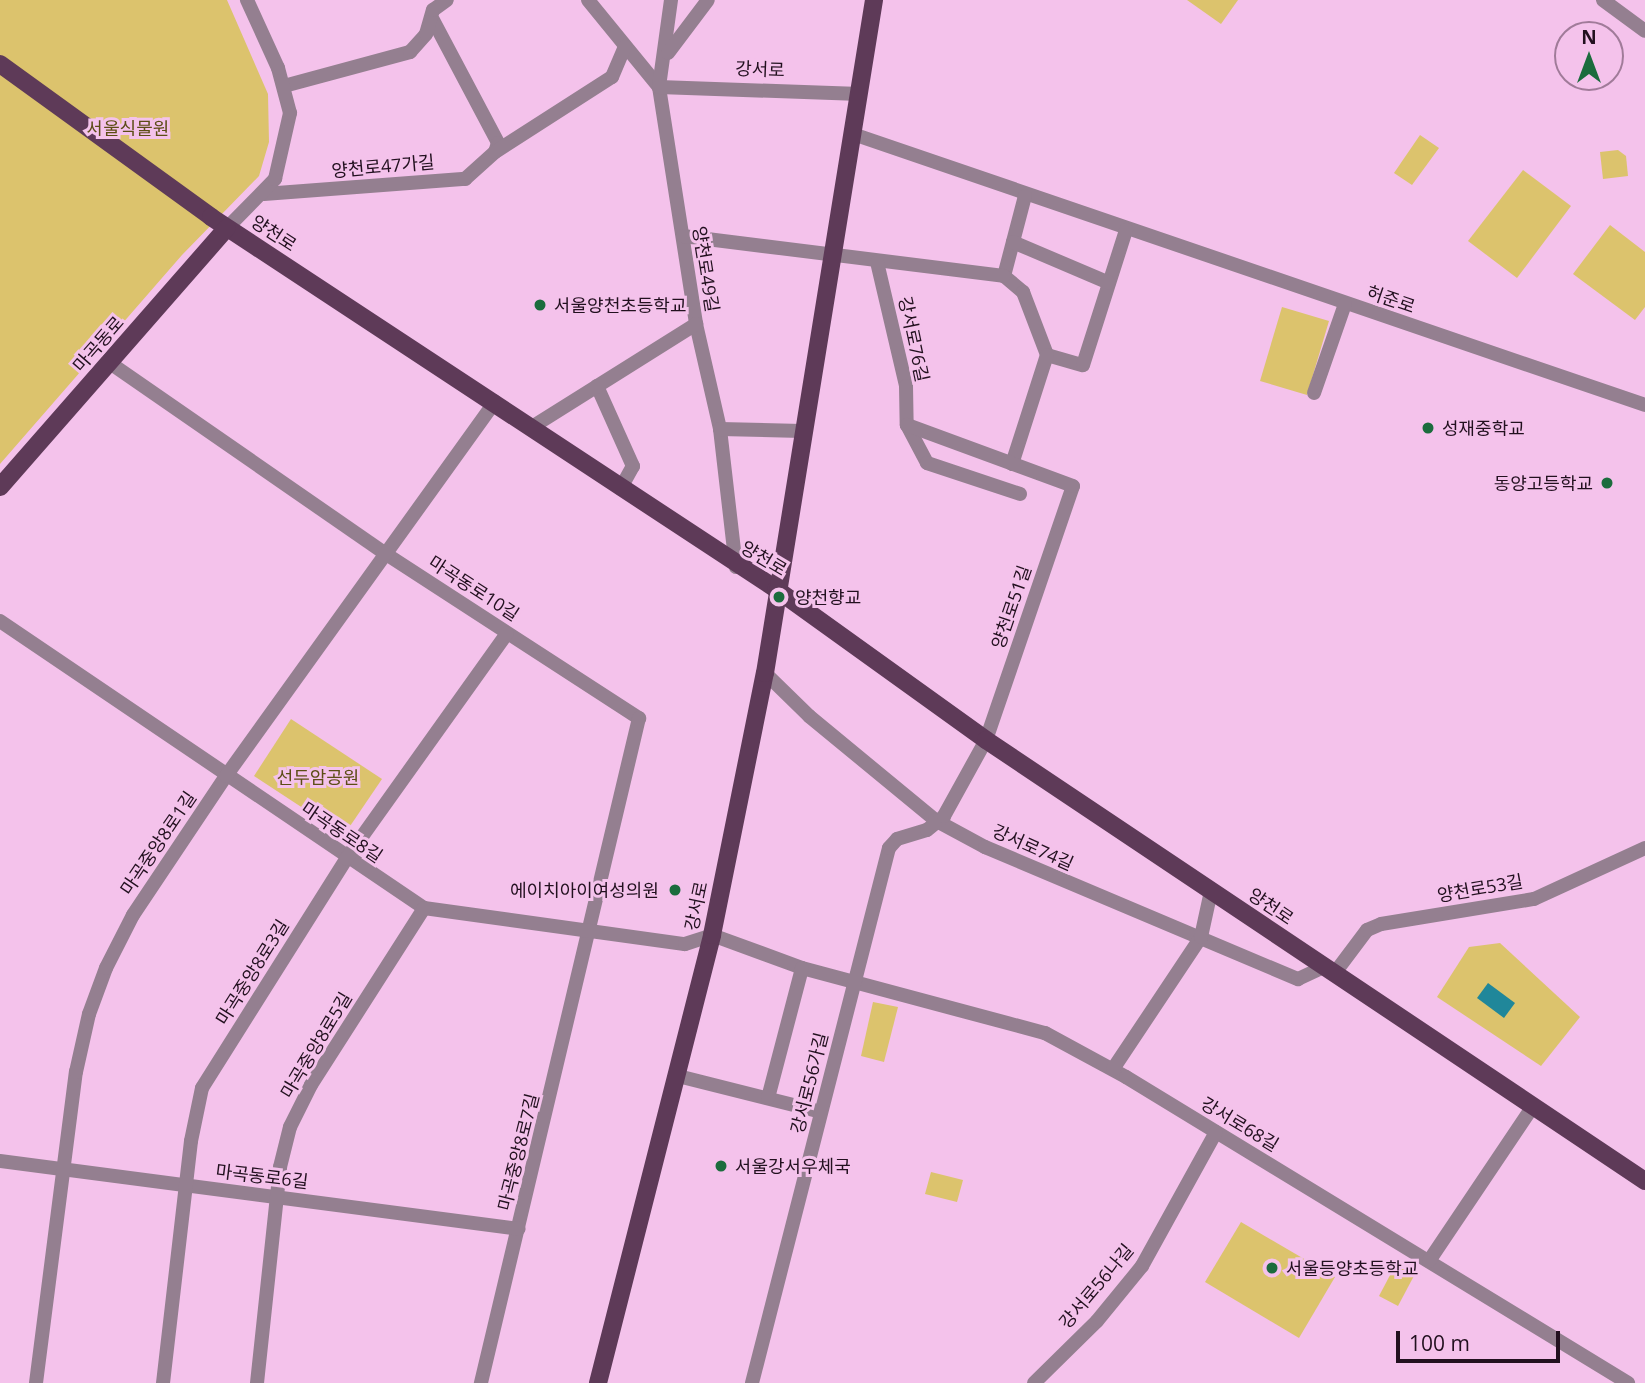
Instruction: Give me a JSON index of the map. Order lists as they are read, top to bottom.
{
  "streets": {
    "main road": ["강서로", "양천로", "마곡동로"],
    "street": [
      "양천로47가길",
      "양천로49길",
      "허준로",
      "강서로76길",
      "마곡동로10길",
      "양천로51길",
      "마곡동로8길",
      "마곡중앙8로1길",
      "강서로74길",
      "양천로53길",
      "마곡중앙8로3길",
      "마곡중앙8로5길",
      "강서로56가길",
      "강서로68길",
      "마곡중앙8로7길",
      "마곡동로6길",
      "강서로56나길"
    ]
  },
  "crossings": [
    ["강서로", "양천로"],
    ["강서로", "양천로49길"],
    ["강서로", "허준로"],
    ["강서로", "마곡동로8길"],
    ["강서로", "강서로74길"],
    ["강서로", "강서로68길"],
    ["양천로", "양천로49길"],
    ["양천로", "마곡동로"],
    ["양천로", "양천로51길"],
    ["양천로", "마곡중앙8로1길"],
    ["양천로", "강서로74길"],
    ["양천로", "양천로53길"],
    ["마곡동로", "마곡동로10길"],
    ["마곡동로10길", "마곡동로8길"],
    ["마곡동로10길", "마곡중앙8로1길"],
    ["마곡동로10길", "마곡중앙8로3길"],
    ["마곡동로10길", "마곡중앙8로7길"],
    ["마곡동로8길", "마곡중앙8로1길"],
    ["마곡동로8길", "마곡중앙8로3길"],
    ["마곡동로8길", "마곡중앙8로5길"],
    ["마곡동로8길", "강서로68길"],
    ["마곡동로8길", "마곡중앙8로7길"],
    ["마곡중앙8로1길", "마곡동로6길"],
    ["강서로74길", "양천로53길"],
    ["강서로74길", "강서로56가길"],
    ["마곡중앙8로3길", "마곡동로6길"],
    ["마곡중앙8로5길", "마곡동로6길"],
    ["강서로56가길", "강서로68길"],
    ["강서로68길", "강서로56나길"],
    ["마곡중앙8로7길", "마곡동로6길"]
  ],
  "parks": ["서울식물원", "선두암공원"],
  "places": [
    "서울양천초등학교",
    "성재중학교",
    "동양고등학교",
    "양천향교",
    "에이치아이여성의원",
    "서울강서우체국",
    "서울등양초등학교"
  ],
  "scale_bar": "100 m",
  "north": "top"
}
